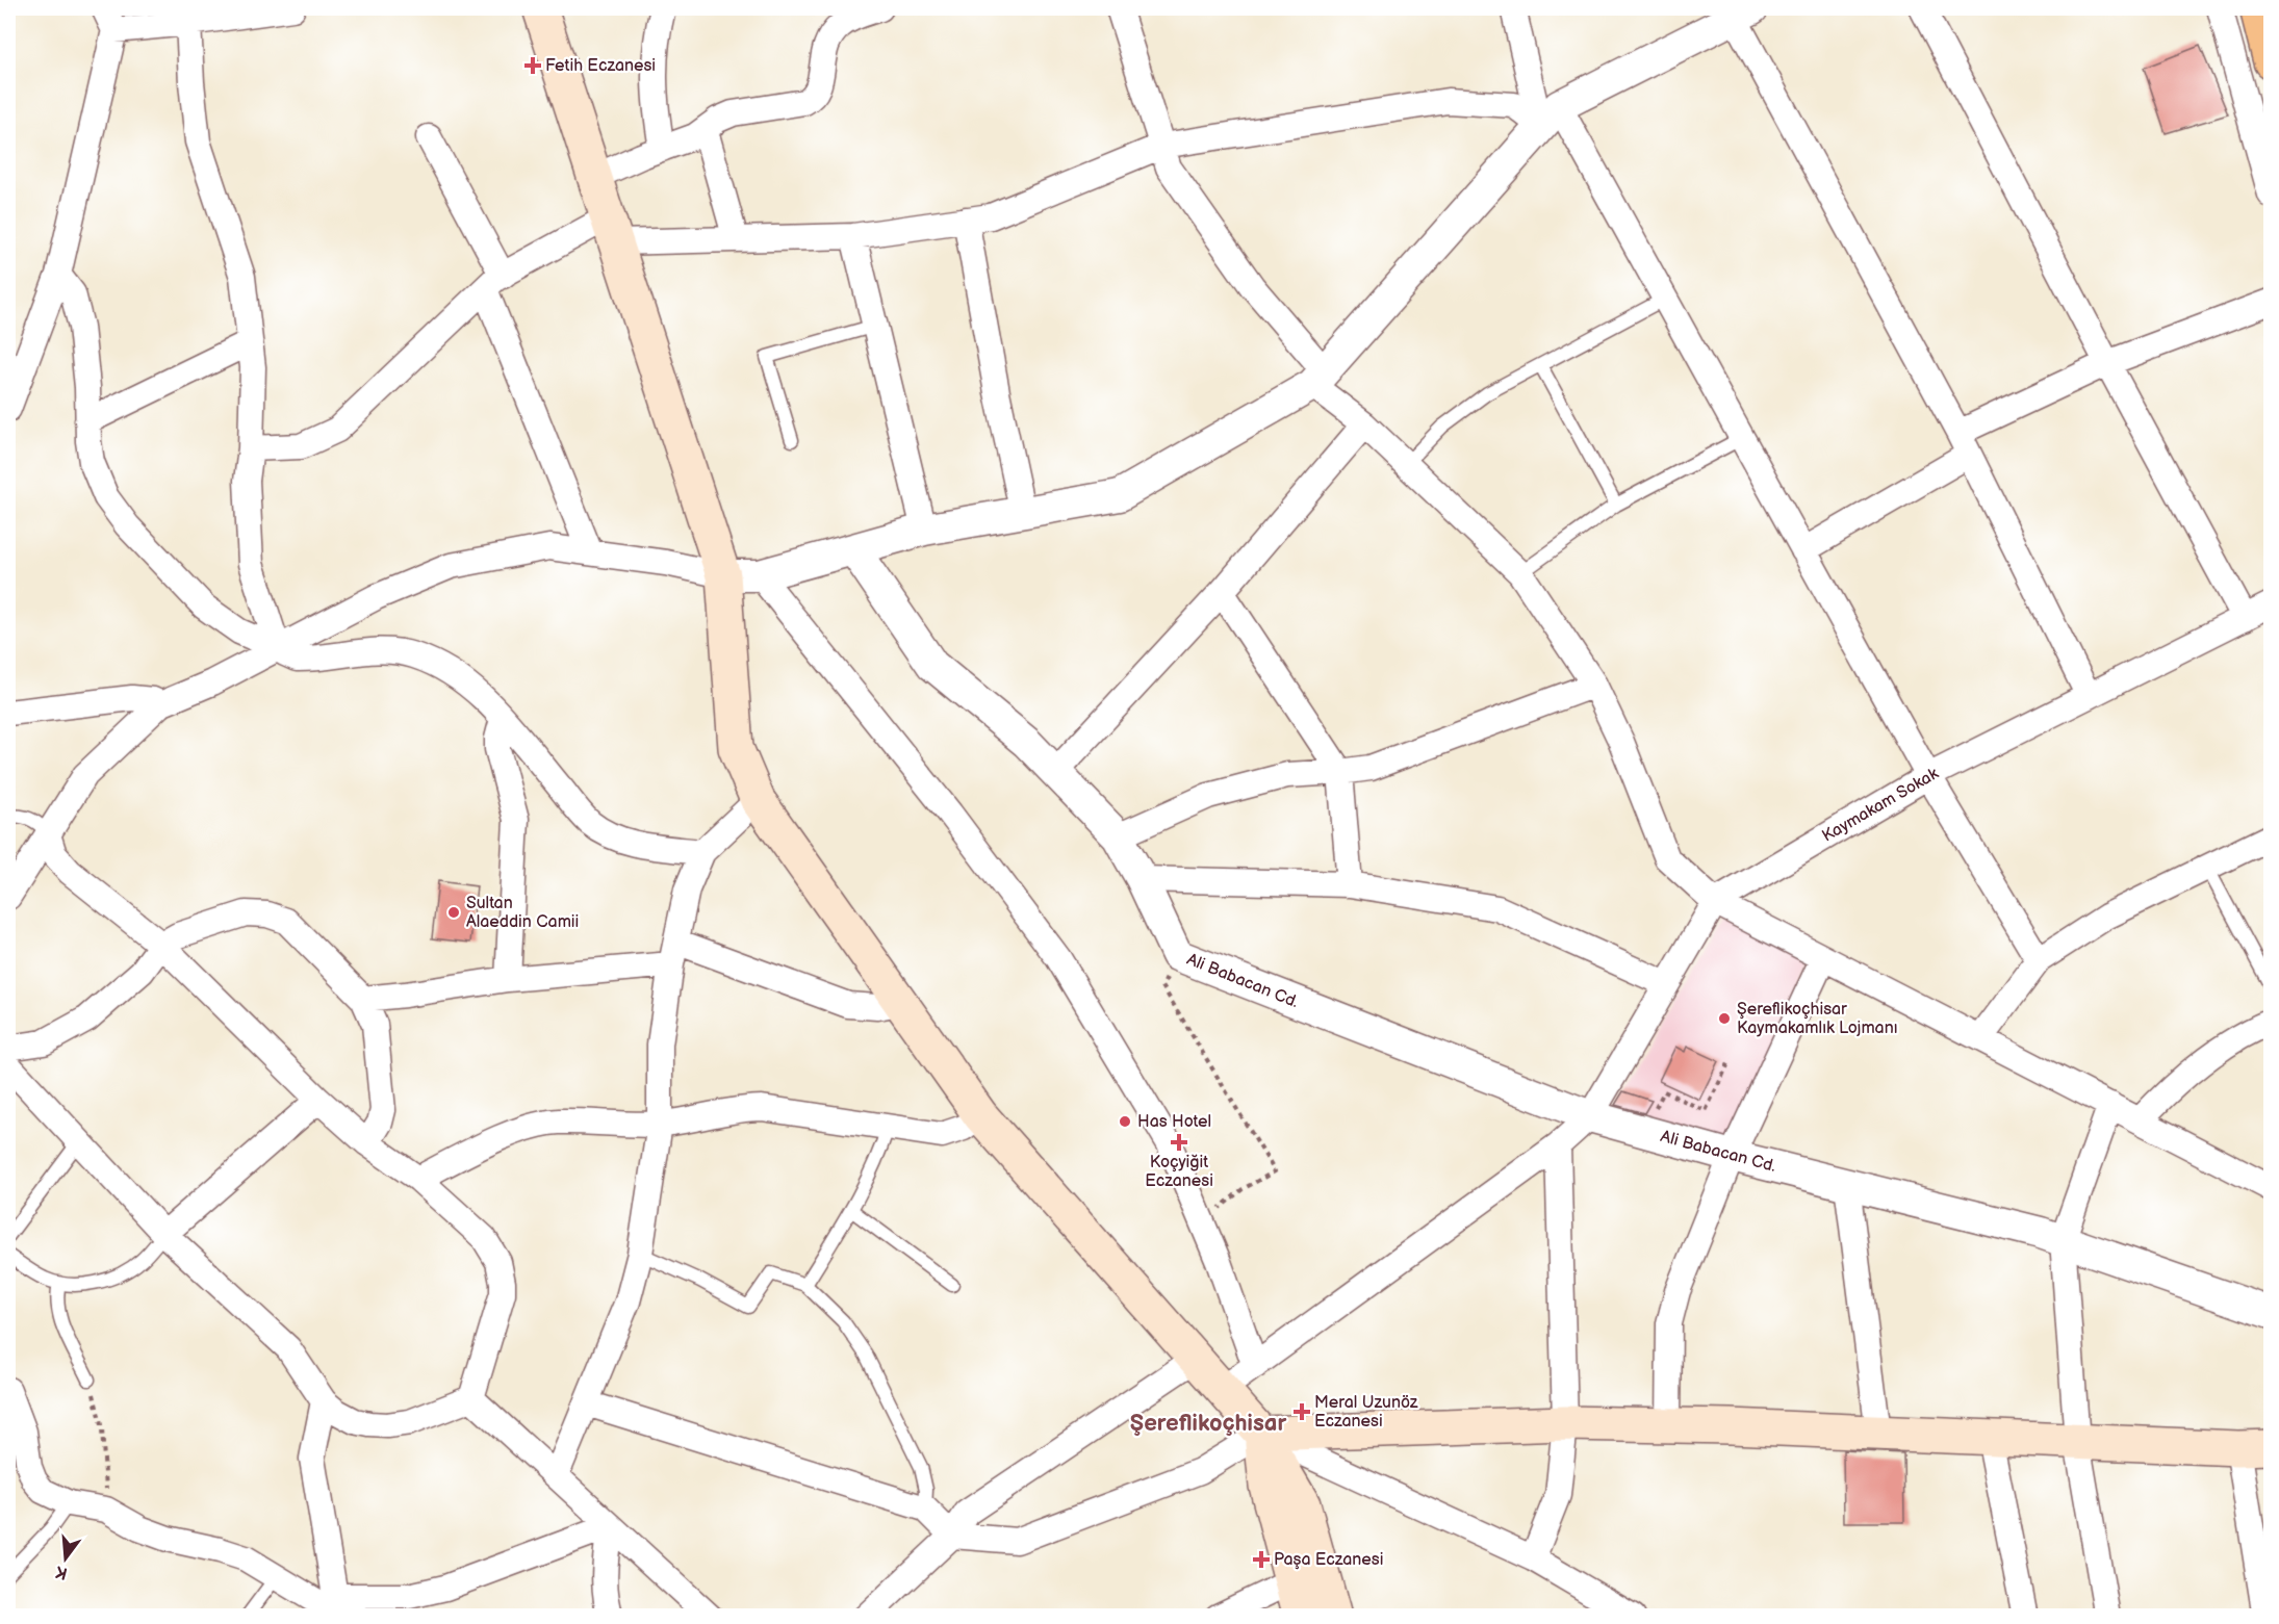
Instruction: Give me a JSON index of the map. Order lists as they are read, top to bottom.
{
  "streets": {
    "street": ["Kaymakam Sokak", "Ali Babacan Cd."]
  },
  "crossings": [
    ["Kaymakam Sokak", "Ali Babacan Cd."]
  ],
  "districts": ["Şereflikoçhisar"],
  "places": {
    "health": [
      "Fetih Eczanesi",
      "Koçyiğit Eczanesi",
      "Meral Uzunöz Eczanesi",
      "Paşa Eczanesi"
    ],
    "other": ["Sultan Alaeddin Camii", "Şereflikoçhisar Kaymakamlık Lojmanı", "Has Hotel"]
  },
  "north": "bottom"
}
